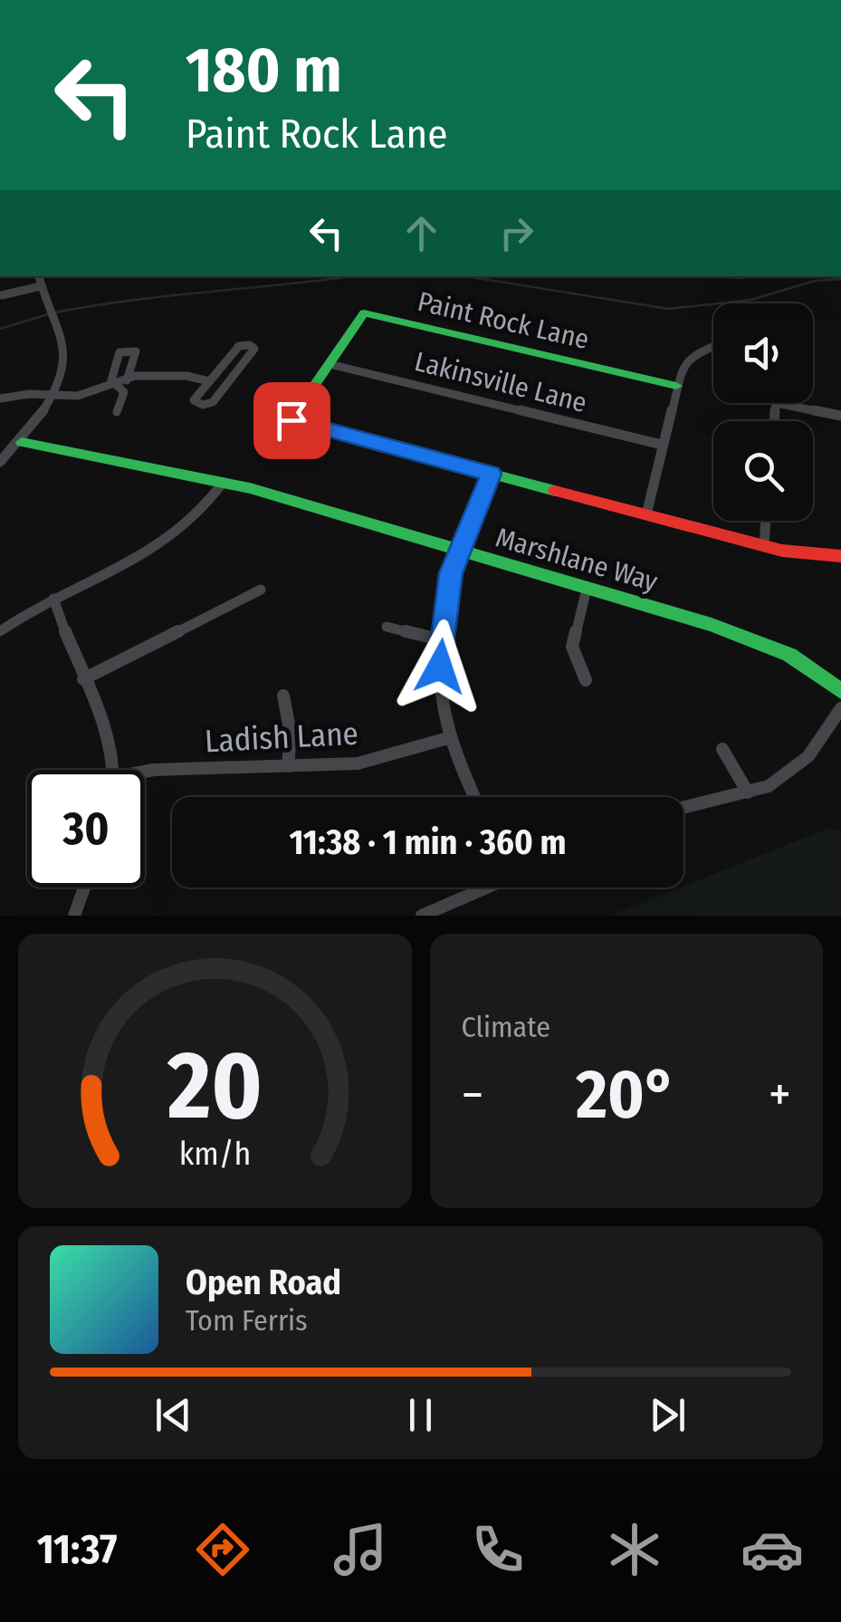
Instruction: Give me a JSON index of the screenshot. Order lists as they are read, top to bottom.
{
  "streets": {
    "street": [
      "Paint Rock Lane",
      "Lakinsville Lane",
      "Marshlane Way",
      "Ladish Lane"
    ]
  },
  "crossings": [
    ["Paint Rock Lane", "Lakinsville Lane"]
  ],
  "page": {
    "turn": ["180 m", "Paint Rock Lane"],
    "limit": "30",
    "trip": "11:38 · 1 min · 360 m",
    "tile": "Climate",
    "heat": ["−", "20°", "+"],
    "song": ["Open Road", "Tom Ferris"],
    "tabs": "11:37",
    "gauge": ["20", "km/h"]
  }
}
